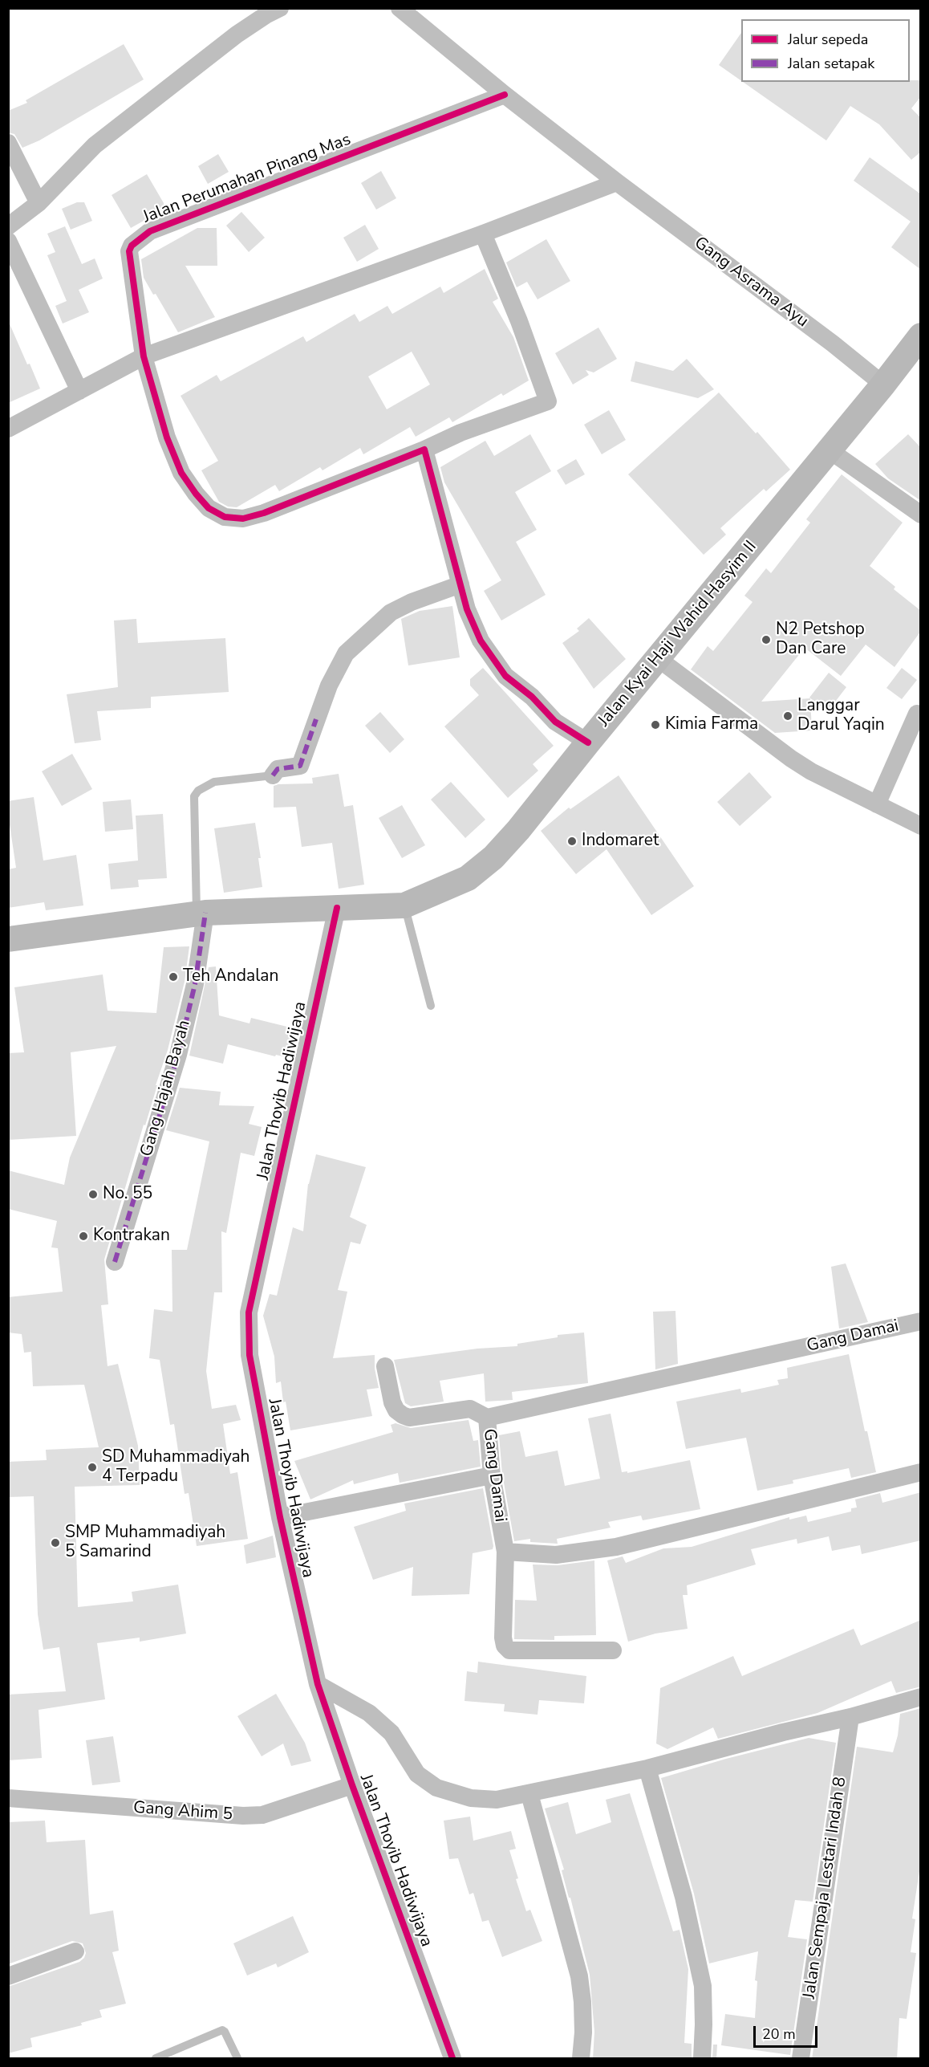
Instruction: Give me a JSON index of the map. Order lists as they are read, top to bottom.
{
  "streets": {
    "street": [
      "Jalan Perumahan Pinang Mas",
      "Gang Asrama Ayu",
      "Jalan Kyai Haji Wahid Hasyim II",
      "Gang Hajah Bayah",
      "Jalan Thoyib Hadiwijaya",
      "Gang Damai",
      "Gang Ahim 5",
      "Jalan Sempaja Lestari Indah 8"
    ]
  },
  "crossings": [
    ["Jalan Perumahan Pinang Mas", "Gang Asrama Ayu"],
    ["Gang Asrama Ayu", "Jalan Kyai Haji Wahid Hasyim II"],
    ["Jalan Kyai Haji Wahid Hasyim II", "Gang Hajah Bayah"],
    ["Jalan Kyai Haji Wahid Hasyim II", "Jalan Thoyib Hadiwijaya"],
    ["Jalan Thoyib Hadiwijaya", "Gang Ahim 5"]
  ],
  "places": [
    "N2 Petshop Dan Care",
    "Langgar Darul Yaqin",
    "Kimia Farma",
    "Indomaret",
    "Teh Andalan",
    "No. 55",
    "Kontrakan",
    "SD Muhammadiyah 4 Terpadu",
    "SMP Muhammadiyah 5 Samarind"
  ],
  "legend": ["Jalur sepeda", "Jalan setapak"],
  "scale_bar": "20 m"
}
